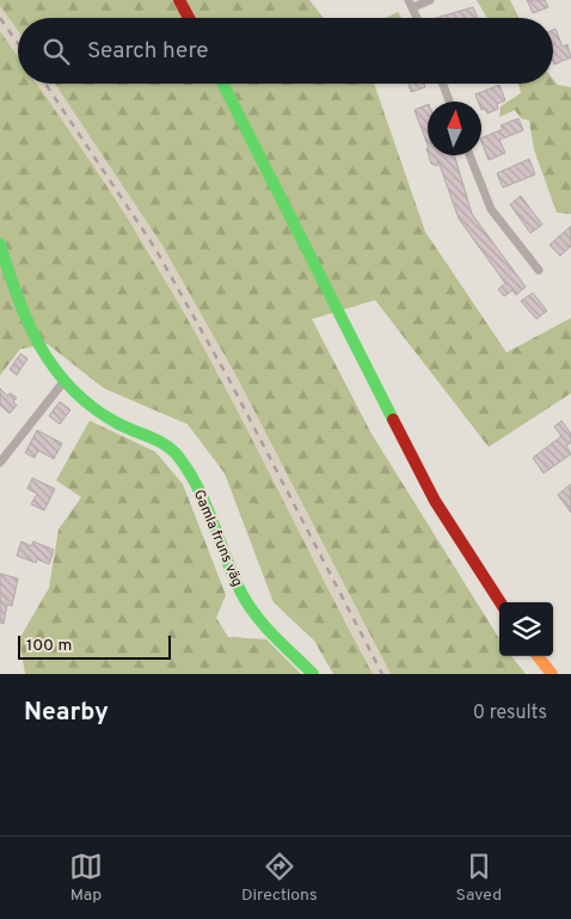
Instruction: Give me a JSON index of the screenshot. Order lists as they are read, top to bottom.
{
  "streets": {
    "main road": ["Gamla fruns väg"]
  },
  "scale_bar": "100 m",
  "north": "top",
  "page": {
    "search": "Search here",
    "scale": "100 m",
    "heading": ["Nearby", "0 results"],
    "nav": ["Map", "Directions", "Saved"]
  }
}
